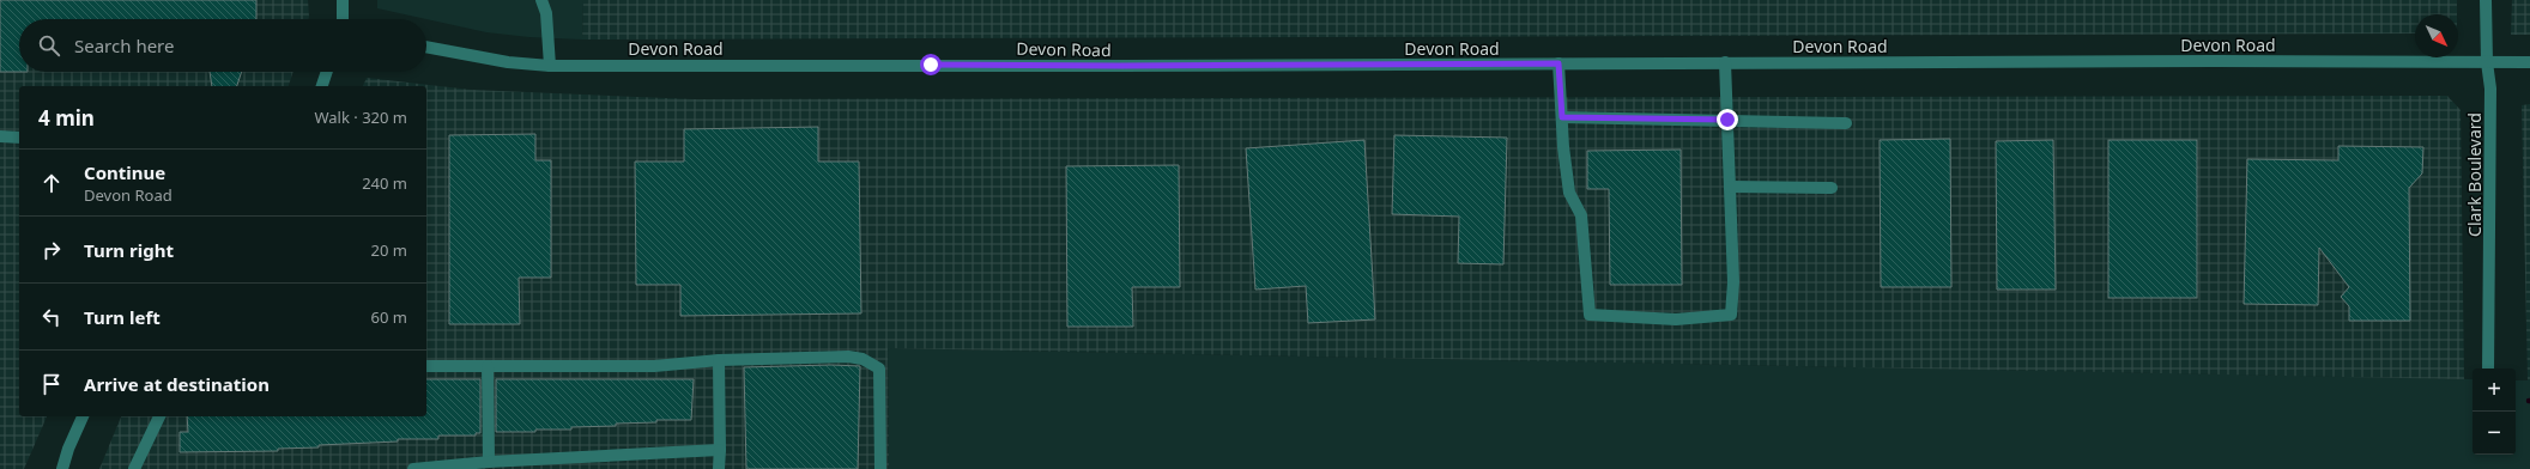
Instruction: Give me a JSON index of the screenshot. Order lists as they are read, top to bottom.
{
  "streets": {
    "street": ["Devon Road", "Clark Boulevard"]
  },
  "crossings": [
    ["Devon Road", "Clark Boulevard"]
  ],
  "north": "bottom right",
  "page": {
    "search": "Search here",
    "heading": ["4 min", "Walk · 320 m"],
    "list": [
      ["Continue", "Devon Road", "240 m"],
      ["Turn right", "20 m"],
      ["Turn left", "60 m"],
      "Arrive at destination"
    ],
    "map_buttons": ["+", "−"]
  }
}
